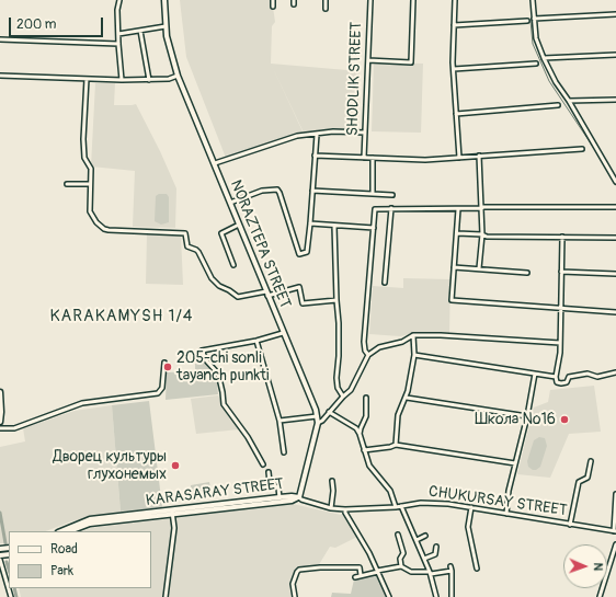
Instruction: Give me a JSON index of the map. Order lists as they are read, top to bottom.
{
  "streets": {
    "main road": ["NORAZTEPA STREET", "KARASARAY STREET"],
    "street": ["SHODLIK STREET", "CHUKURSAY STREET"]
  },
  "crossings": [
    ["NORAZTEPA STREET", "KARASARAY STREET"],
    ["NORAZTEPA STREET", "CHUKURSAY STREET"],
    ["KARASARAY STREET", "CHUKURSAY STREET"]
  ],
  "districts": ["KARAKAMYSH 1/4"],
  "places": ["205-chi sonli tayanch punkti", "Школа №16", "Дворец культуры глухонемых"],
  "legend": ["Road", "Park"],
  "scale_bar": "200 m",
  "north": "right"
}
